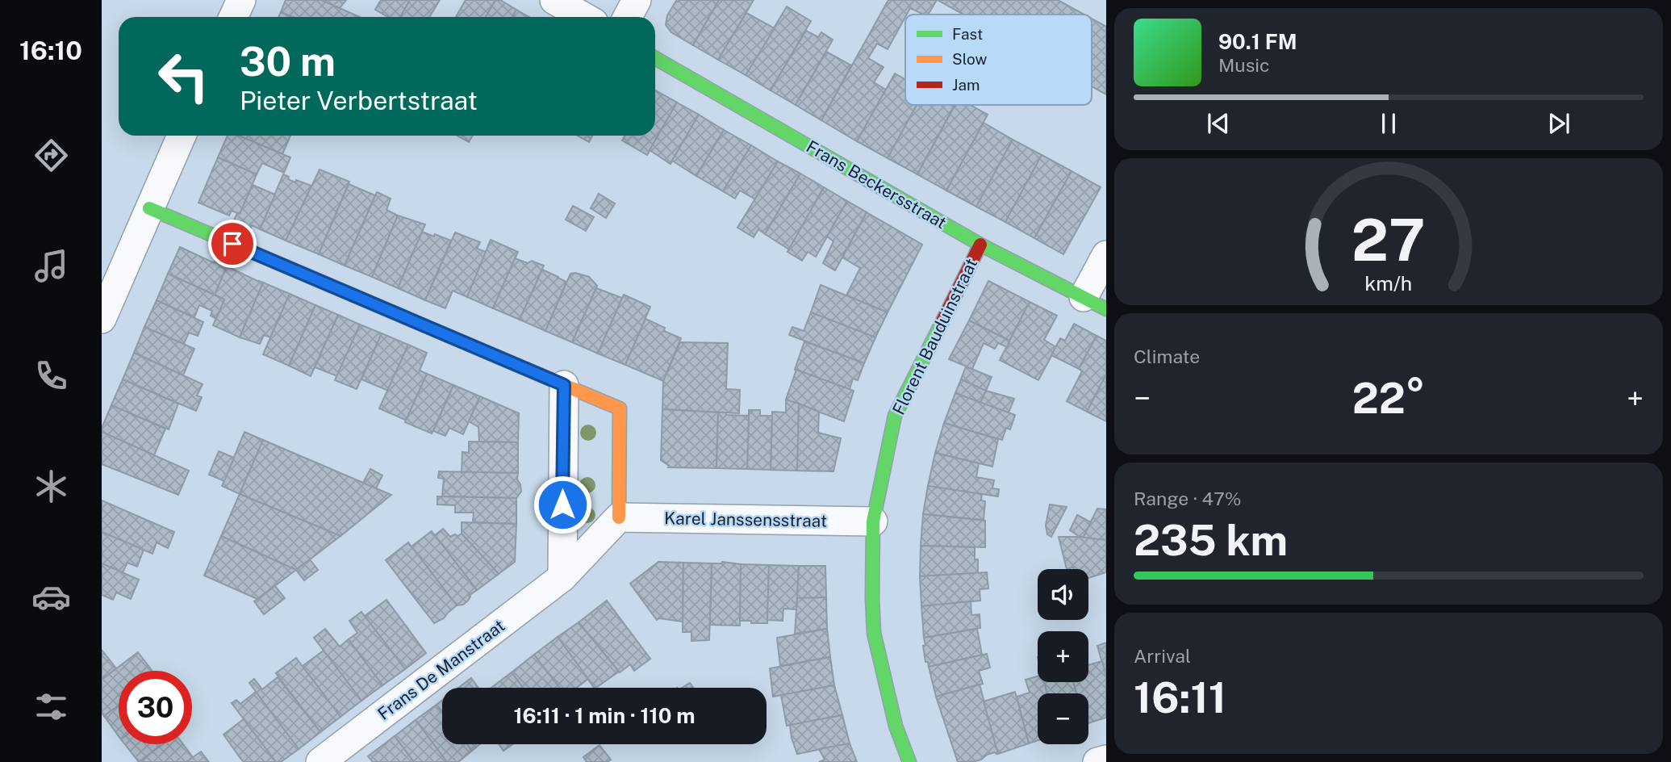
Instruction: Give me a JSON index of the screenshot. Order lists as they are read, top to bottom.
{
  "streets": {
    "street": [
      "Frans Beckersstraat",
      "Florent Bauduinstraat",
      "Karel Janssensstraat",
      "Frans De Manstraat"
    ]
  },
  "crossings": [
    ["Frans Beckersstraat", "Florent Bauduinstraat"],
    ["Florent Bauduinstraat", "Karel Janssensstraat"],
    ["Karel Janssensstraat", "Frans De Manstraat"]
  ],
  "legend": ["Fast", "Slow", "Jam"],
  "page": {
    "tabs": "16:10",
    "turn": ["30 m", "Pieter Verbertstraat"],
    "song": ["90.1 FM", "Music"],
    "tile": [
      "Climate",
      ["Range · 47%", "235 km"],
      ["Arrival", "16:11"]
    ],
    "heat": ["−", "22°", "+"],
    "map_buttons": ["+", "−"],
    "limit": "30",
    "trip": "16:11 · 1 min · 110 m",
    "gauge": ["27", "km/h"]
  }
}
